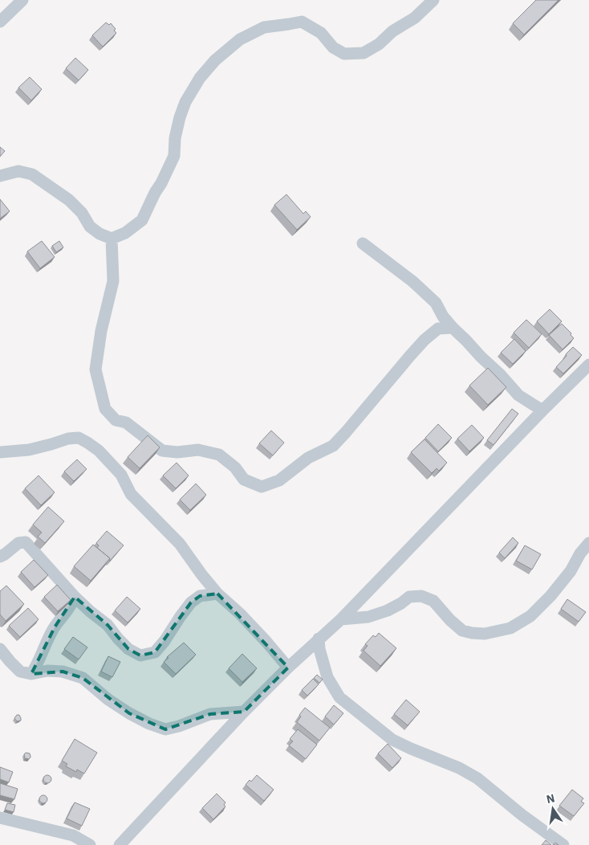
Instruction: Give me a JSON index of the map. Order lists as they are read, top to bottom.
{
  "north": "top"
}
